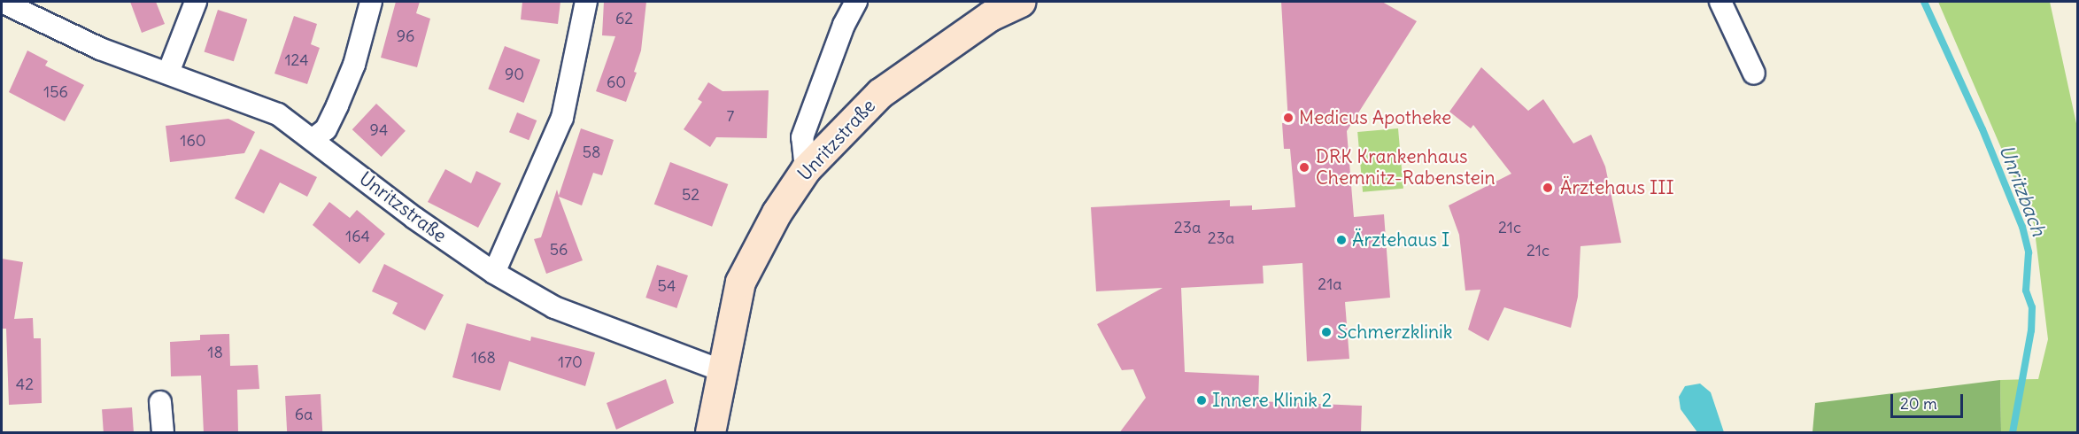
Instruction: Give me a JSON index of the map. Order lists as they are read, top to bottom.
{
  "streets": {
    "street": ["Unritzstraße"]
  },
  "water": ["Unritzbach"],
  "places": [
    "Medicus Apotheke",
    "DRK Krankenhaus Chemnitz-Rabenstein",
    "Ärztehaus III",
    "Ärztehaus I",
    "Schmerzklinik",
    "Innere Klinik 2"
  ],
  "house_numbers": [
    "62",
    "96",
    "124",
    "90",
    "60",
    "156",
    "7",
    "94",
    "160",
    "58",
    "52",
    "23a",
    "21c",
    "164",
    "23a",
    "56",
    "21c",
    "21a",
    "54",
    "18",
    "168",
    "170",
    "42",
    "6a"
  ],
  "scale_bar": "20 m"
}
